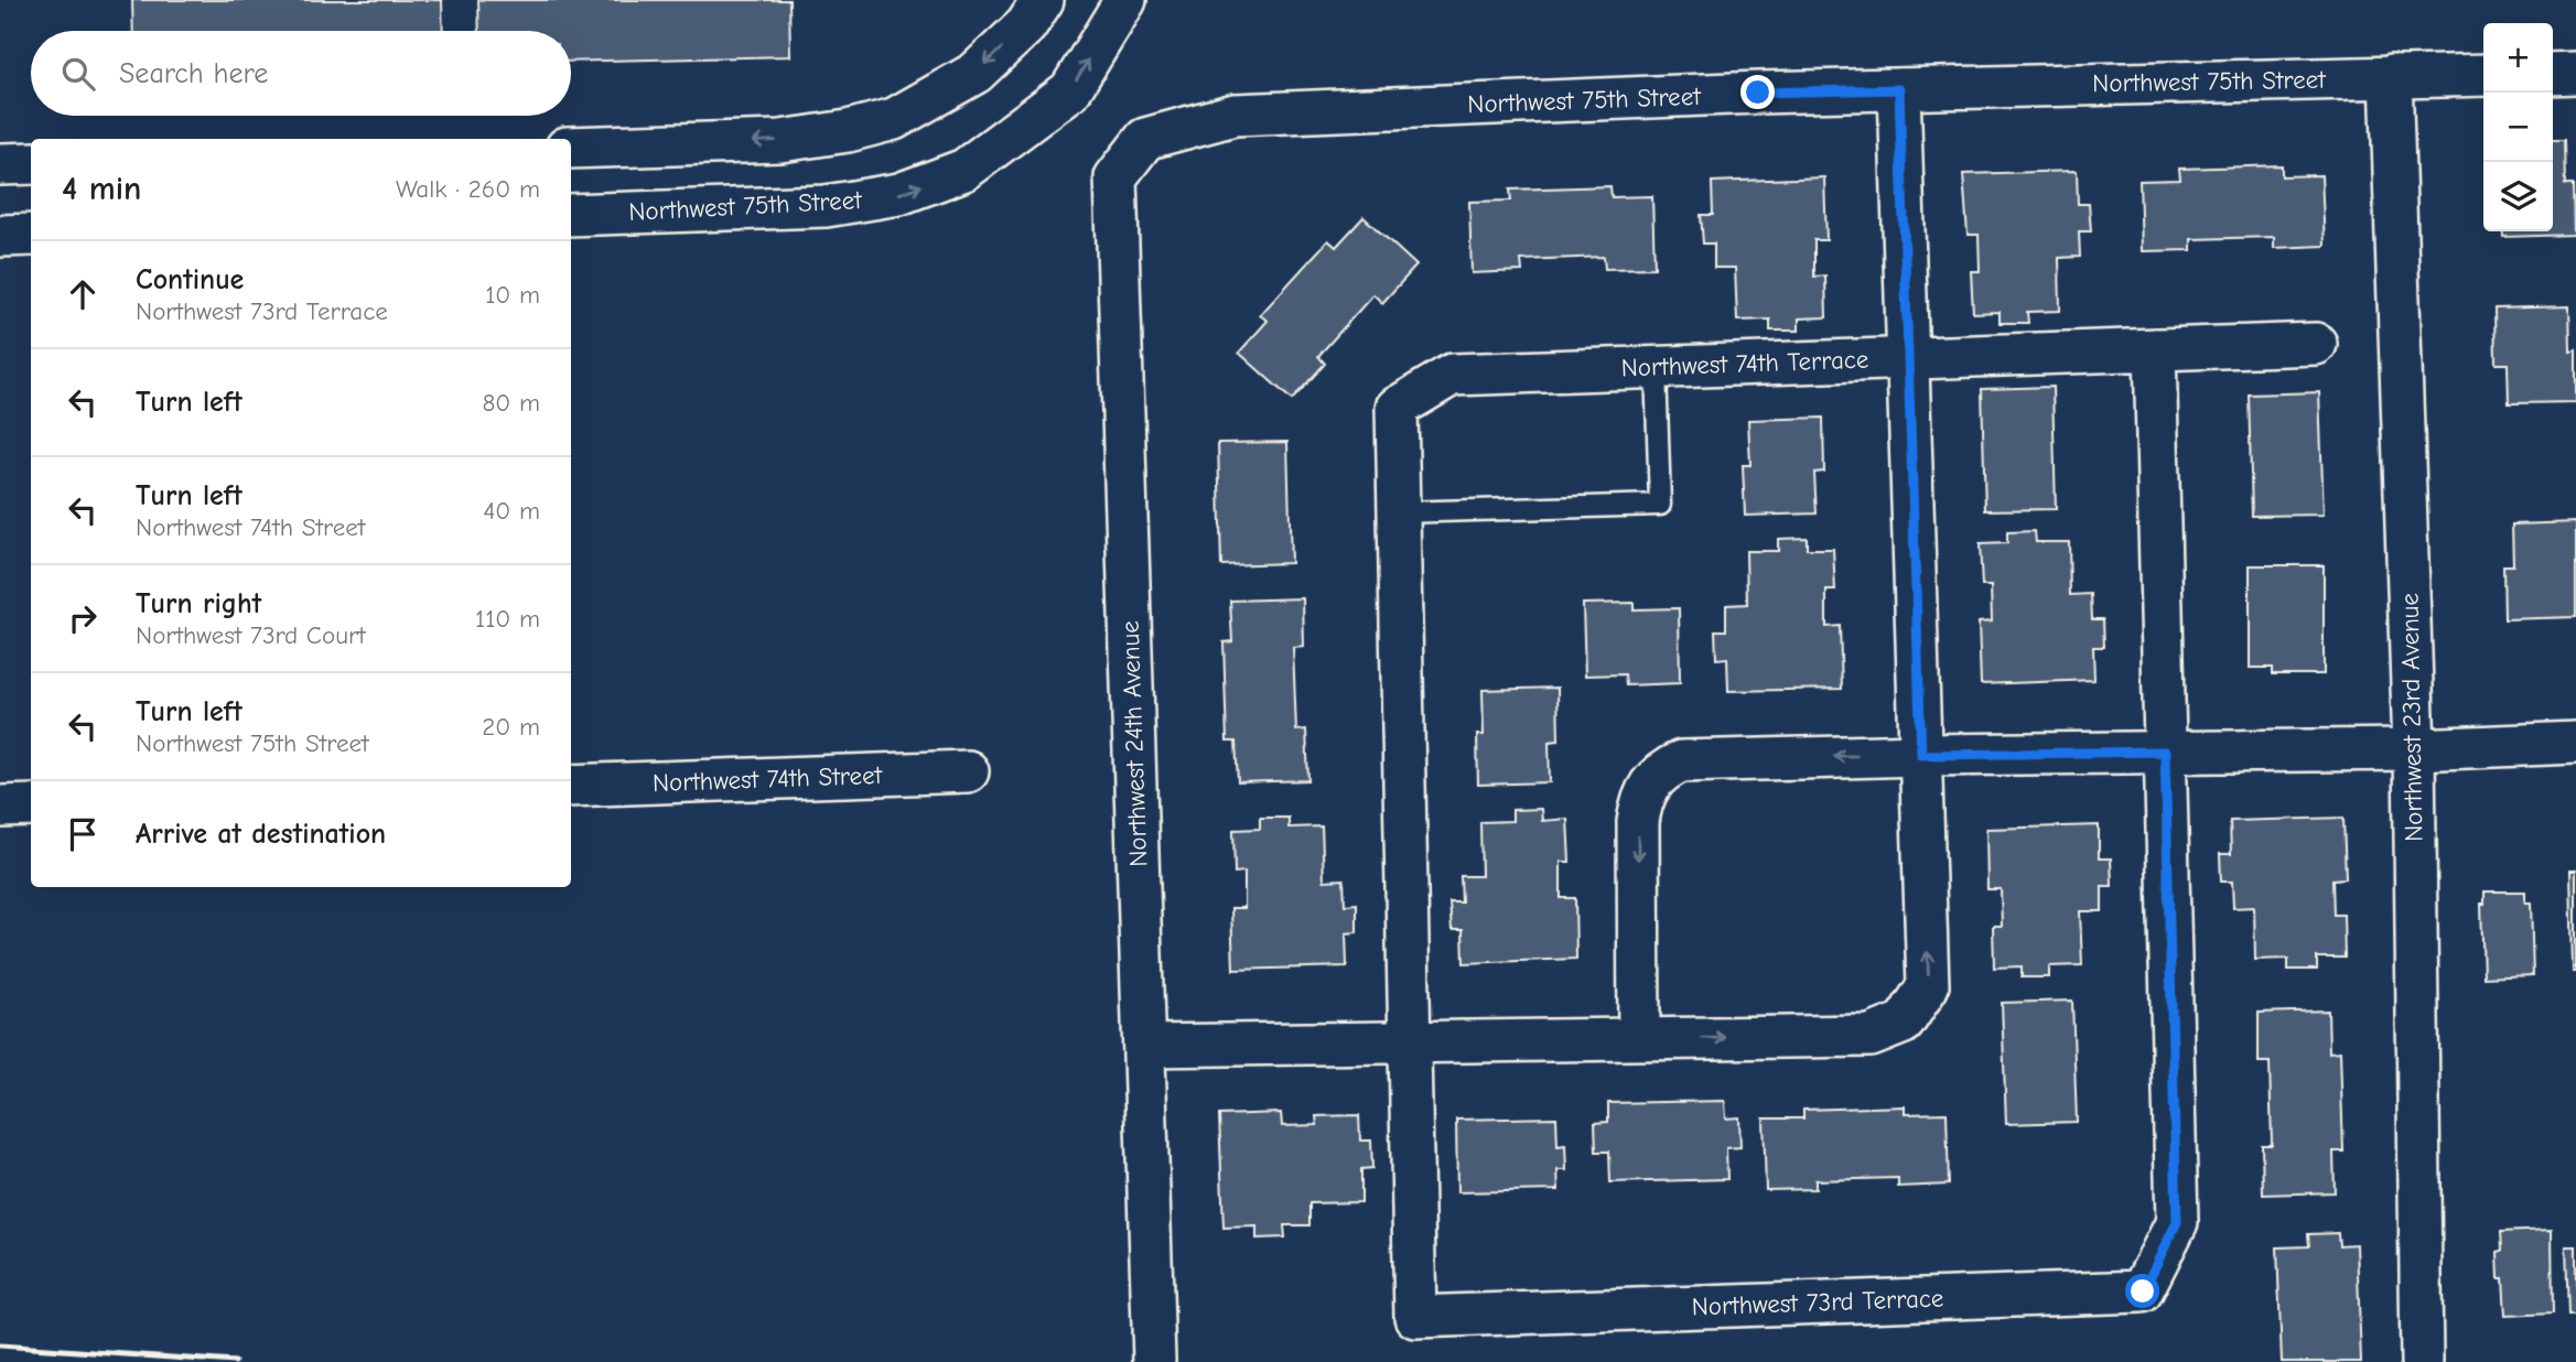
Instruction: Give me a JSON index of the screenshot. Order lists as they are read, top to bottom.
{
  "streets": {
    "street": [
      "Northwest 75th Street",
      "Northwest 74th Terrace",
      "Northwest 23rd Avenue",
      "Northwest 24th Avenue",
      "Northwest 74th Street",
      "Northwest 73rd Terrace"
    ]
  },
  "crossings": [
    ["Northwest 75th Street", "Northwest 23rd Avenue"],
    ["Northwest 75th Street", "Northwest 24th Avenue"]
  ],
  "page": {
    "map_buttons": ["+", "−"],
    "search": "Search here",
    "heading": ["4 min", "Walk · 260 m"],
    "list": [
      ["Continue", "Northwest 73rd Terrace", "10 m"],
      ["Turn left", "80 m"],
      ["Turn left", "Northwest 74th Street", "40 m"],
      ["Turn right", "Northwest 73rd Court", "110 m"],
      ["Turn left", "Northwest 75th Street", "20 m"],
      "Arrive at destination"
    ]
  }
}
